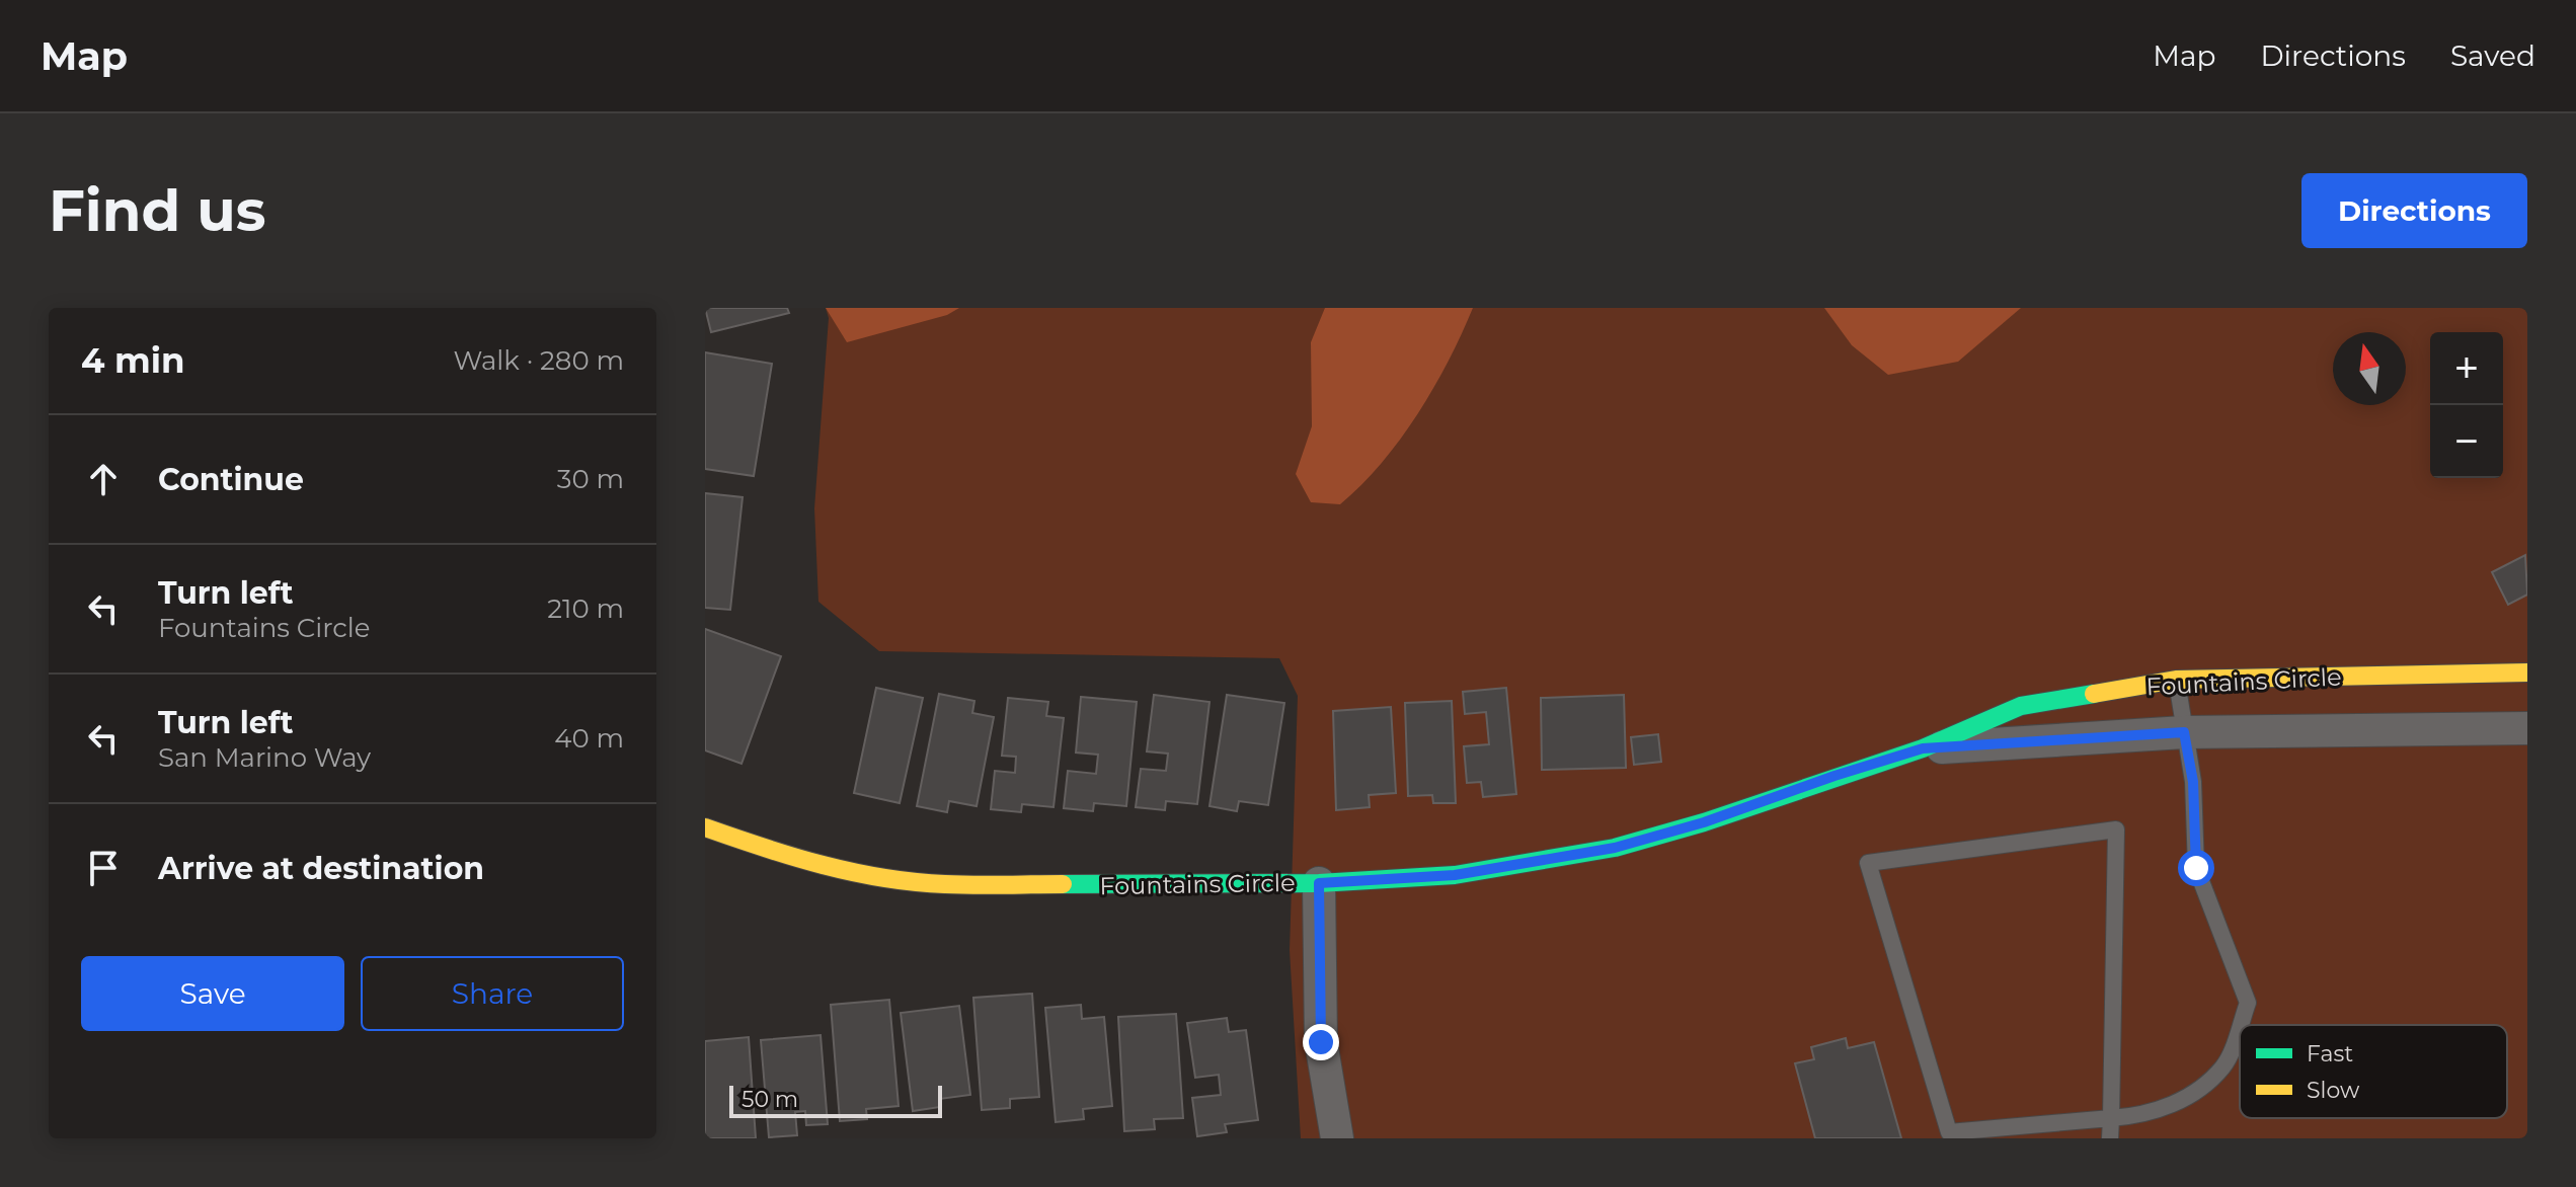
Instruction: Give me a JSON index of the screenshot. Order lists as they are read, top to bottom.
{
  "streets": {
    "street": ["Fountains Circle"]
  },
  "legend": ["Fast", "Slow"],
  "scale_bar": "50 m",
  "north": "top",
  "page": {
    "header": "Map",
    "nav": ["Map", "Directions", "Saved"],
    "buttons": [
      "Directions",
      ["Save", "Share"]
    ],
    "title": "Find us",
    "heading": ["4 min", "Walk · 280 m"],
    "map_buttons": ["+", "−"],
    "list": [
      ["Continue", "30 m"],
      ["Turn left", "Fountains Circle", "210 m"],
      ["Turn left", "San Marino Way", "40 m"],
      "Arrive at destination"
    ],
    "scale": "50 m"
  }
}
